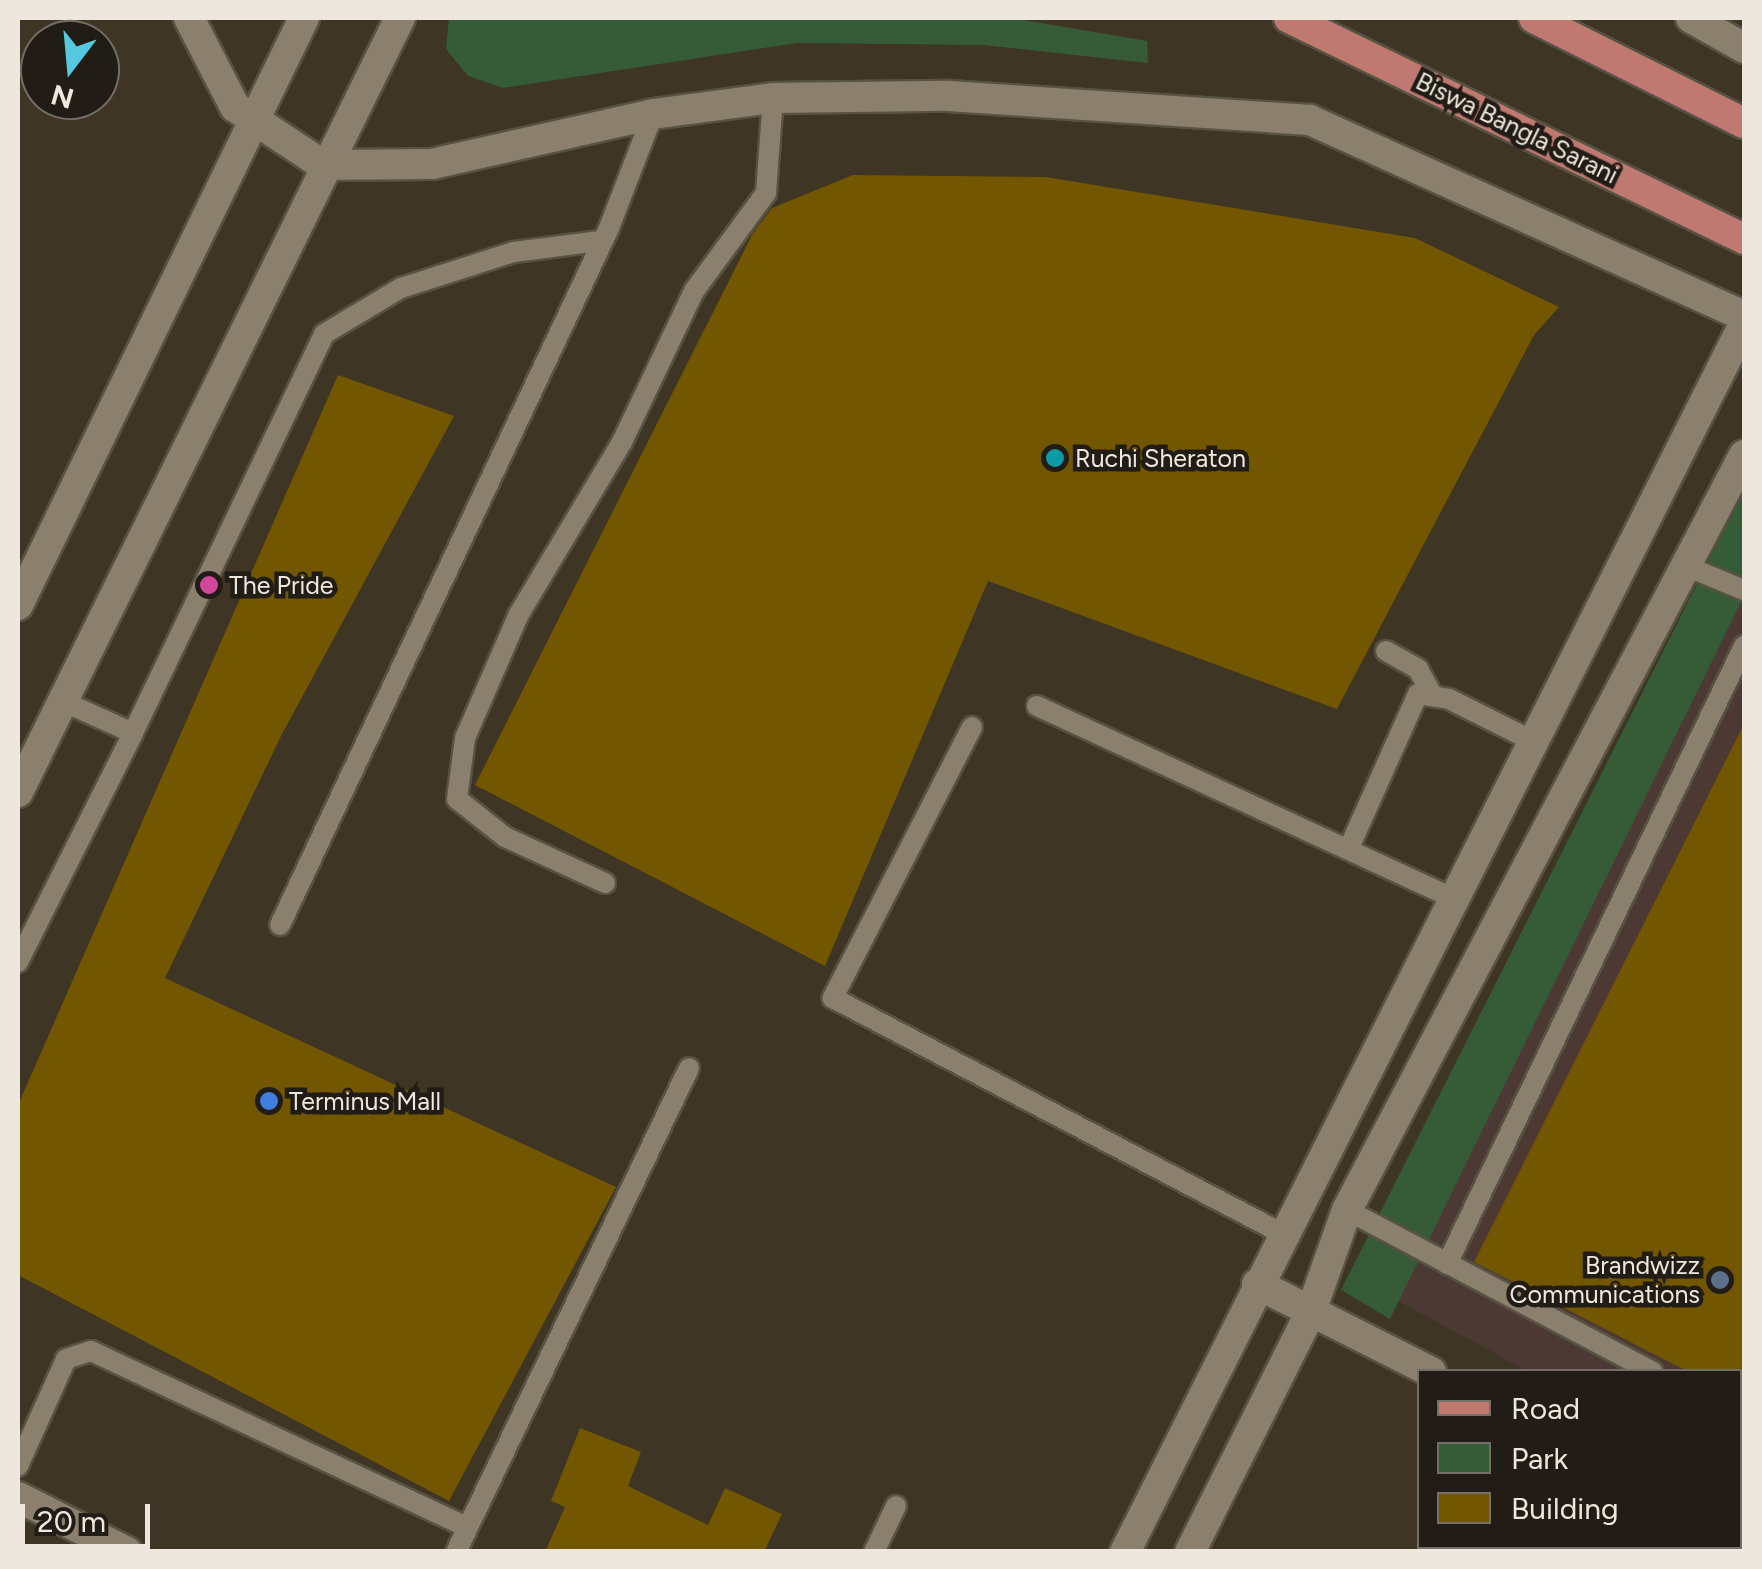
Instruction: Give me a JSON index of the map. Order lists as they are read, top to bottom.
{
  "streets": {
    "main road": ["Biswa Bangla Sarani"]
  },
  "places": [
    "Ruchi Sheraton",
    "The Pride",
    "Terminus Mall",
    "Brandwizz Communications"
  ],
  "legend": ["Road", "Park", "Building"],
  "scale_bar": "20 m",
  "north": "bottom"
}
